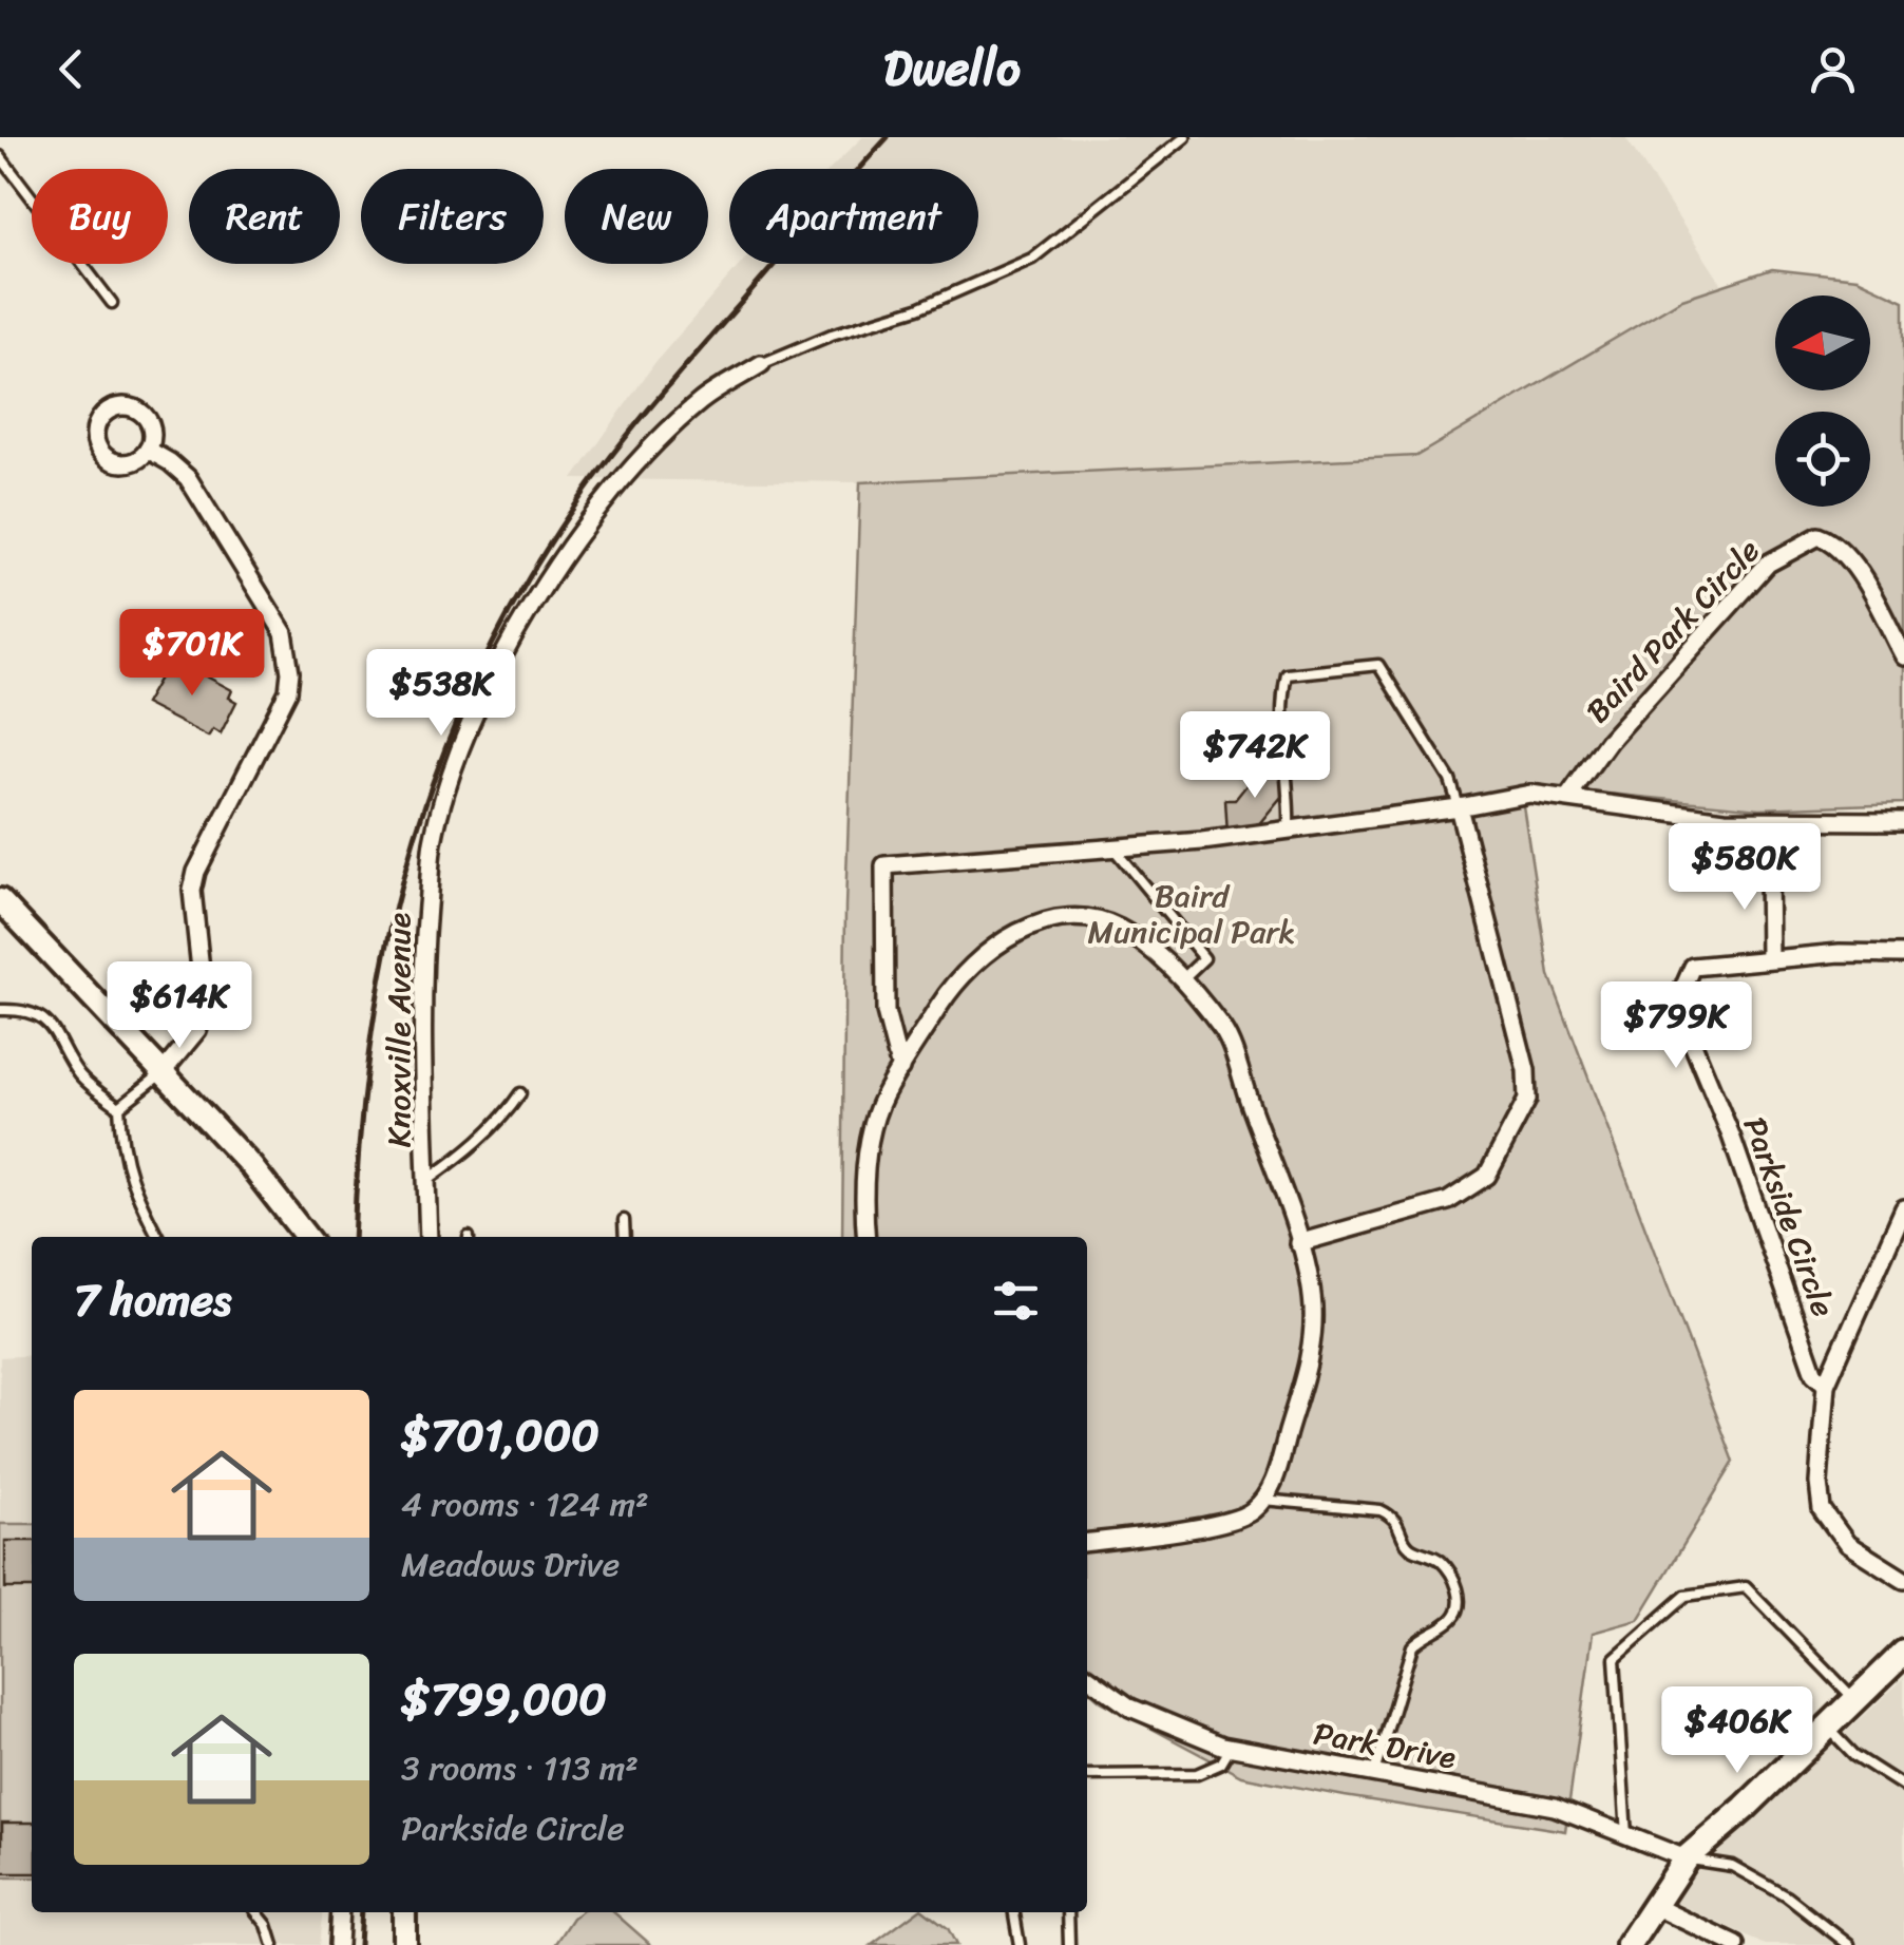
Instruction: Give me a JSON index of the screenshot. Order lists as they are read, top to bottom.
{
  "streets": {
    "street": [
      "Baird Park Circle",
      "Knoxville Avenue",
      "Parkside Circle",
      "Park Drive"
    ]
  },
  "parks": ["Baird Municipal Park"],
  "north": "left",
  "page": {
    "header": "Dwello",
    "chip": [
      "Buy",
      "Rent",
      "Filters",
      "New",
      "Apartment"
    ],
    "price": [
      "$701K",
      "$538K",
      "$742K",
      "$580K",
      "$614K",
      "$799K",
      "$406K"
    ],
    "heading": "7 homes",
    "list": [
      {
        "name": "$701,000",
        "note": "4 rooms · 124 m² · Meadows Drive"
      },
      {
        "name": "$799,000",
        "note": "3 rooms · 113 m² · Parkside Circle"
      }
    ]
  }
}
